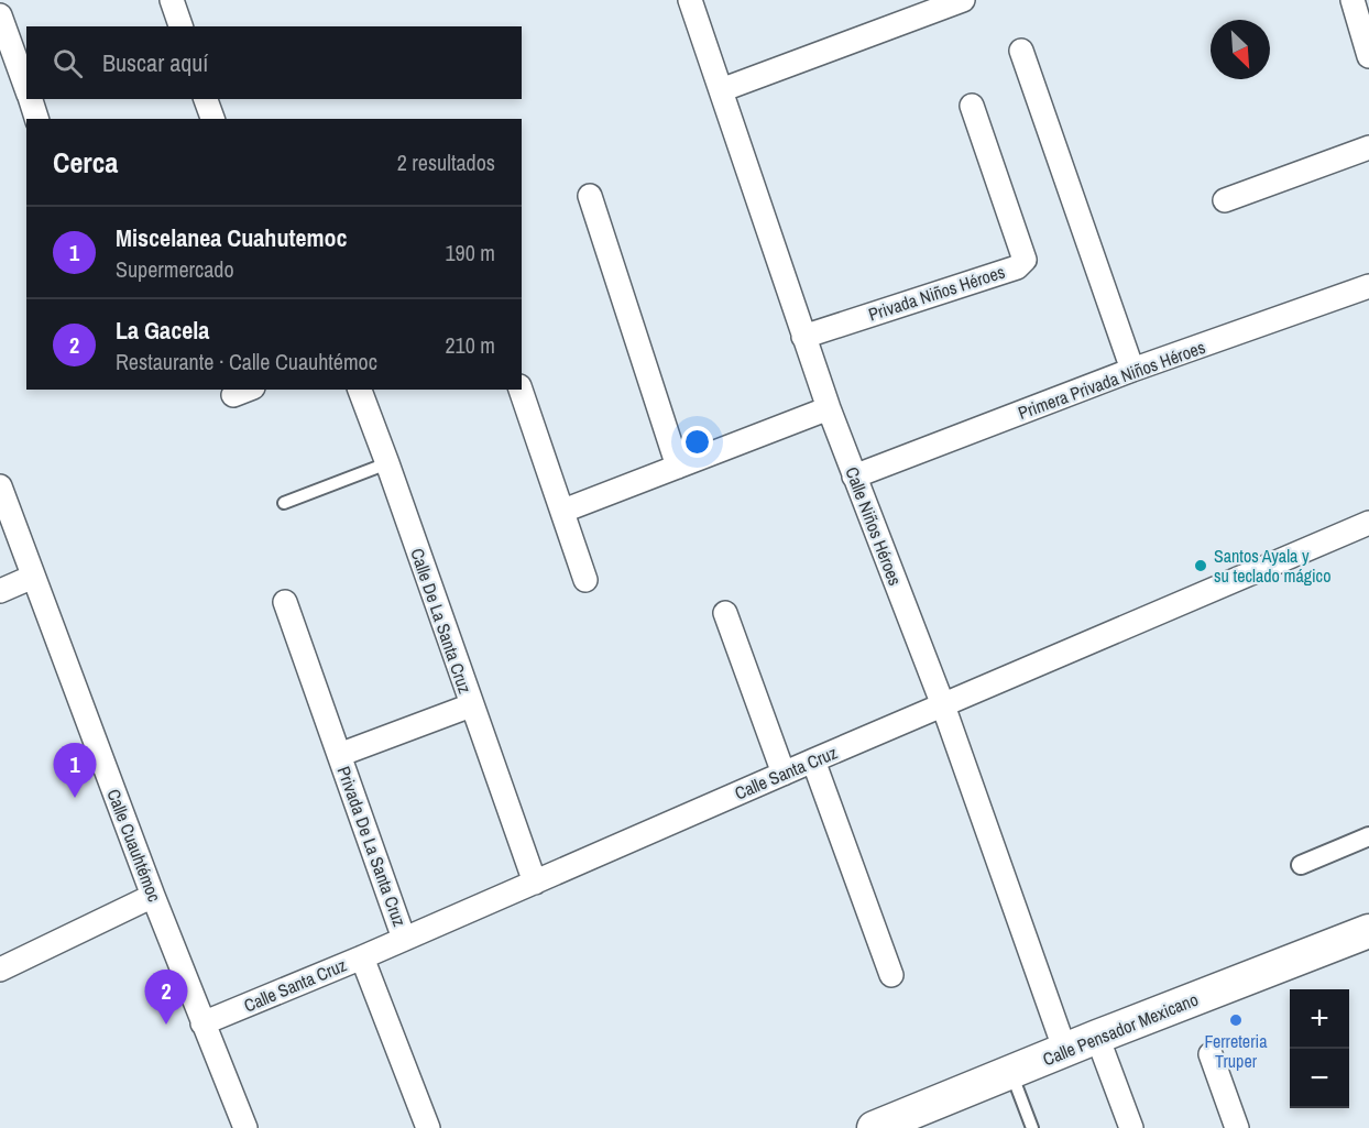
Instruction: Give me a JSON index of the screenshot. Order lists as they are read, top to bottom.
{
  "streets": {
    "main road": ["Calle Pensador Mexicano"],
    "street": [
      "Privada Niños Héroes",
      "Primera Privada Niños Héroes",
      "Calle Niños Héroes",
      "Calle De La Santa Cruz",
      "Calle Santa Cruz",
      "Calle Cuauhtémoc",
      "Privada De La Santa Cruz"
    ]
  },
  "crossings": [
    ["Privada Niños Héroes", "Calle Niños Héroes"],
    ["Primera Privada Niños Héroes", "Calle Niños Héroes"],
    ["Calle Niños Héroes", "Calle Santa Cruz"],
    ["Calle Niños Héroes", "Calle Pensador Mexicano"],
    ["Calle De La Santa Cruz", "Calle Santa Cruz"],
    ["Calle De La Santa Cruz", "Privada De La Santa Cruz"],
    ["Calle Santa Cruz", "Calle Cuauhtémoc"],
    ["Calle Santa Cruz", "Privada De La Santa Cruz"]
  ],
  "places": ["Santos Ayala y su teclado mágico", "Ferreteria Truper"],
  "north": "bottom right",
  "page": {
    "search": "Buscar aquí",
    "heading": ["Cerca", "2 resultados"],
    "list": [
      {
        "mark": "1",
        "name": "Miscelanea Cuahutemoc",
        "note": "Supermercado",
        "value": "190 m"
      },
      {
        "mark": "2",
        "name": "La Gacela",
        "note": "Restaurante · Calle Cuauhtémoc",
        "value": "210 m"
      }
    ],
    "pins": ["1", "2"],
    "map_buttons": ["+", "−"]
  }
}
